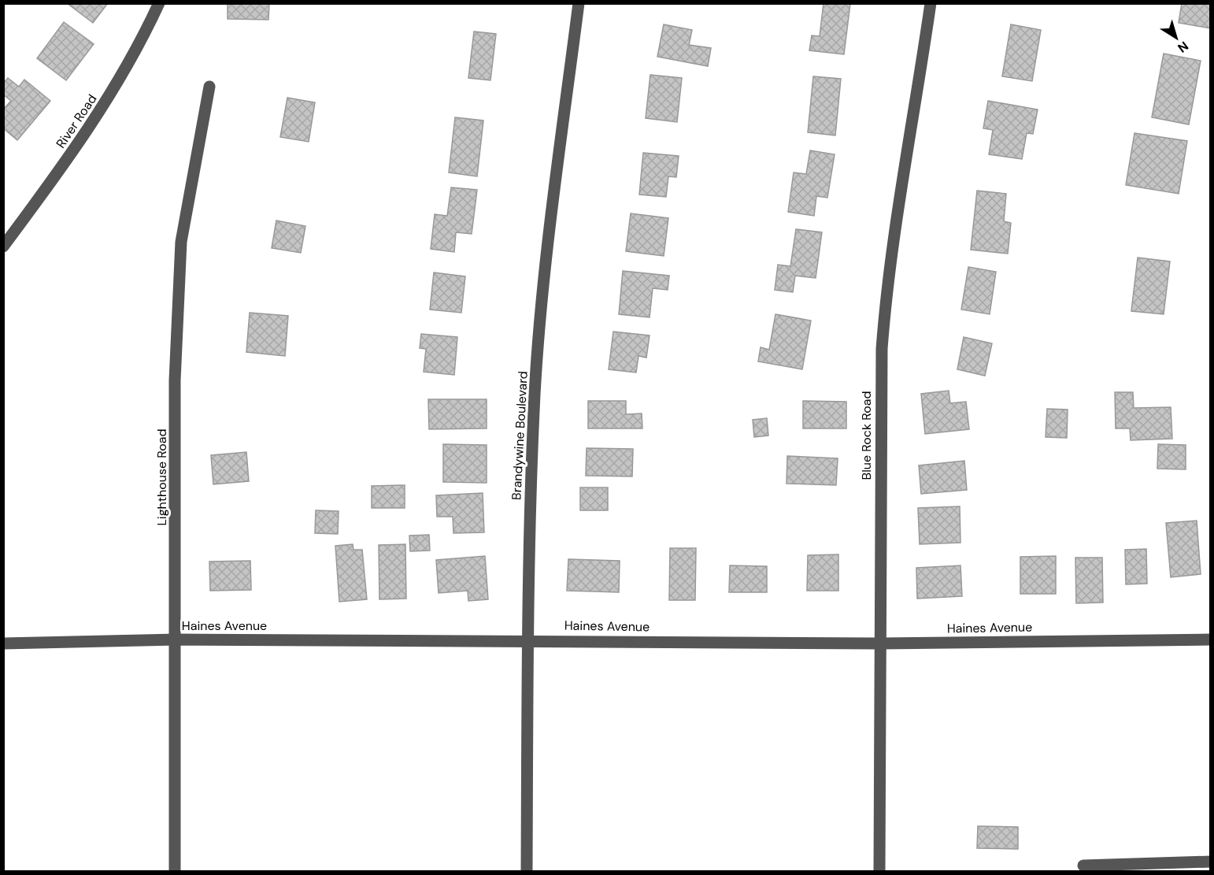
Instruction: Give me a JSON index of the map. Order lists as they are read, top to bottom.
{
  "streets": {
    "street": [
      "River Road",
      "Brandywine Boulevard",
      "Blue Rock Road",
      "Lighthouse Road",
      "Haines Avenue"
    ]
  },
  "crossings": [
    ["Brandywine Boulevard", "Haines Avenue"],
    ["Blue Rock Road", "Haines Avenue"],
    ["Lighthouse Road", "Haines Avenue"]
  ],
  "north": "bottom right"
}
